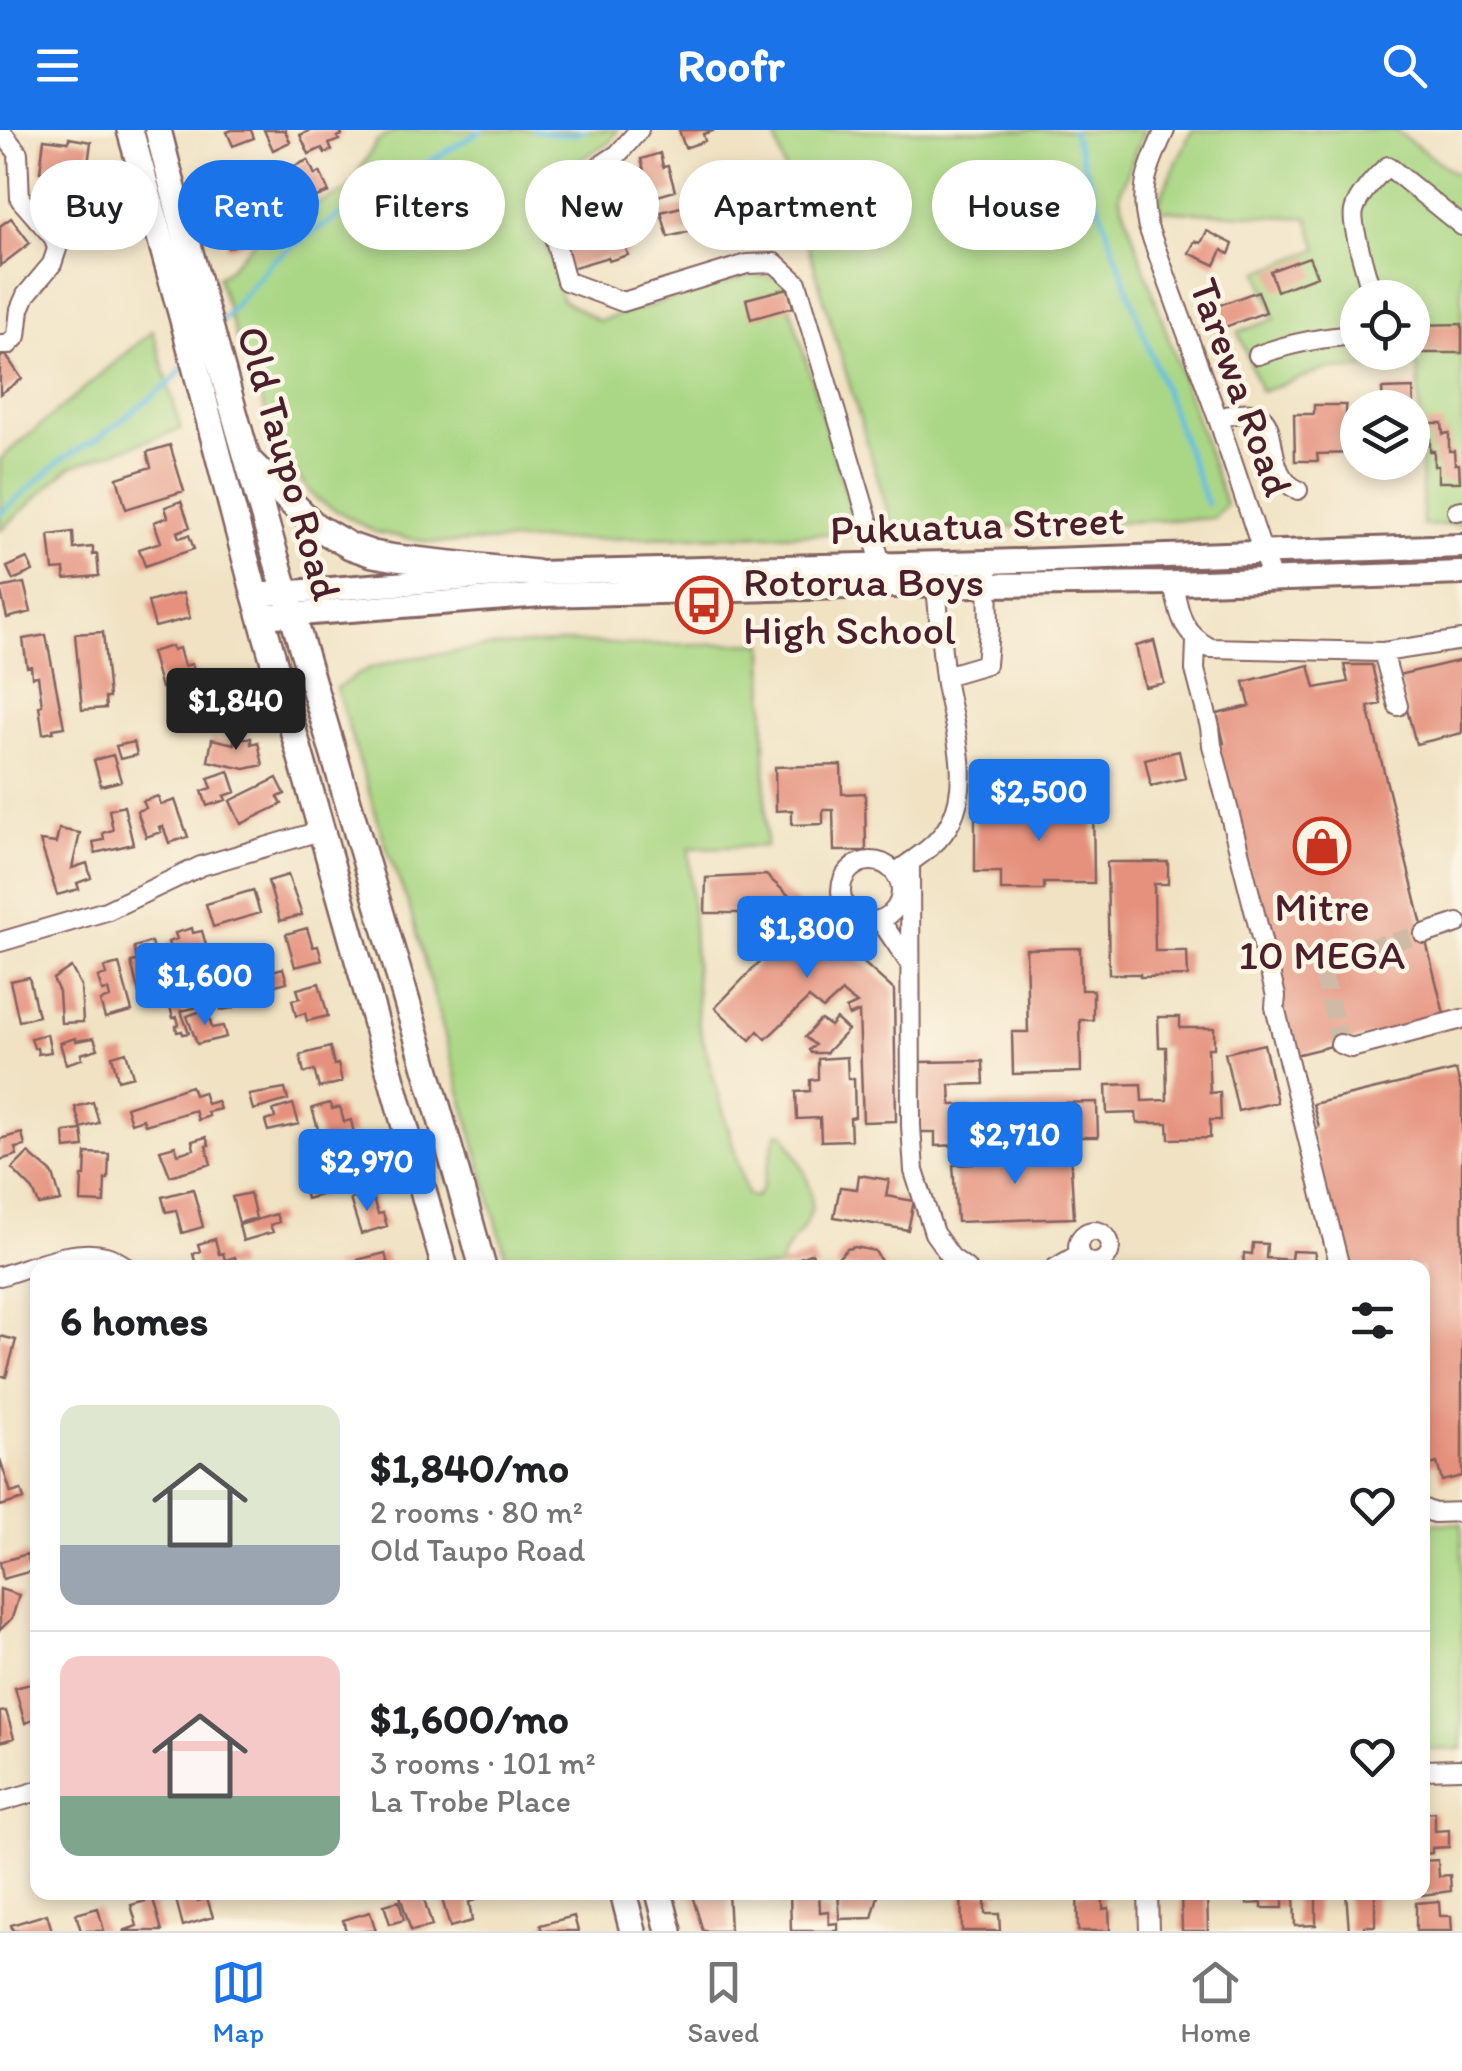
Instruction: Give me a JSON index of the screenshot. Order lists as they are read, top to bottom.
{
  "streets": {
    "highway": ["Old Taupo Road"],
    "main road": ["Pukuatua Street"],
    "street": ["Tarewa Road"]
  },
  "crossings": [
    ["Tarewa Road", "Pukuatua Street"],
    ["Old Taupo Road", "Pukuatua Street"]
  ],
  "places": {
    "bus stop": ["Rotorua Boys High School"],
    "shop": ["Mitre 10 MEGA"]
  },
  "page": {
    "header": "Roofr",
    "chip": [
      "Buy",
      "Rent",
      "Filters",
      "New",
      "Apartment",
      "House"
    ],
    "price": [
      "$1,840",
      "$2,500",
      "$1,800",
      "$1,600",
      "$2,710",
      "$2,970"
    ],
    "heading": "6 homes",
    "list": [
      {
        "name": "$1,840/mo",
        "note": "2 rooms · 80 m² · Old Taupo Road"
      },
      {
        "name": "$1,600/mo",
        "note": "3 rooms · 101 m² · La Trobe Place"
      }
    ],
    "tabs": ["Map", "Saved", "Home"]
  }
}
